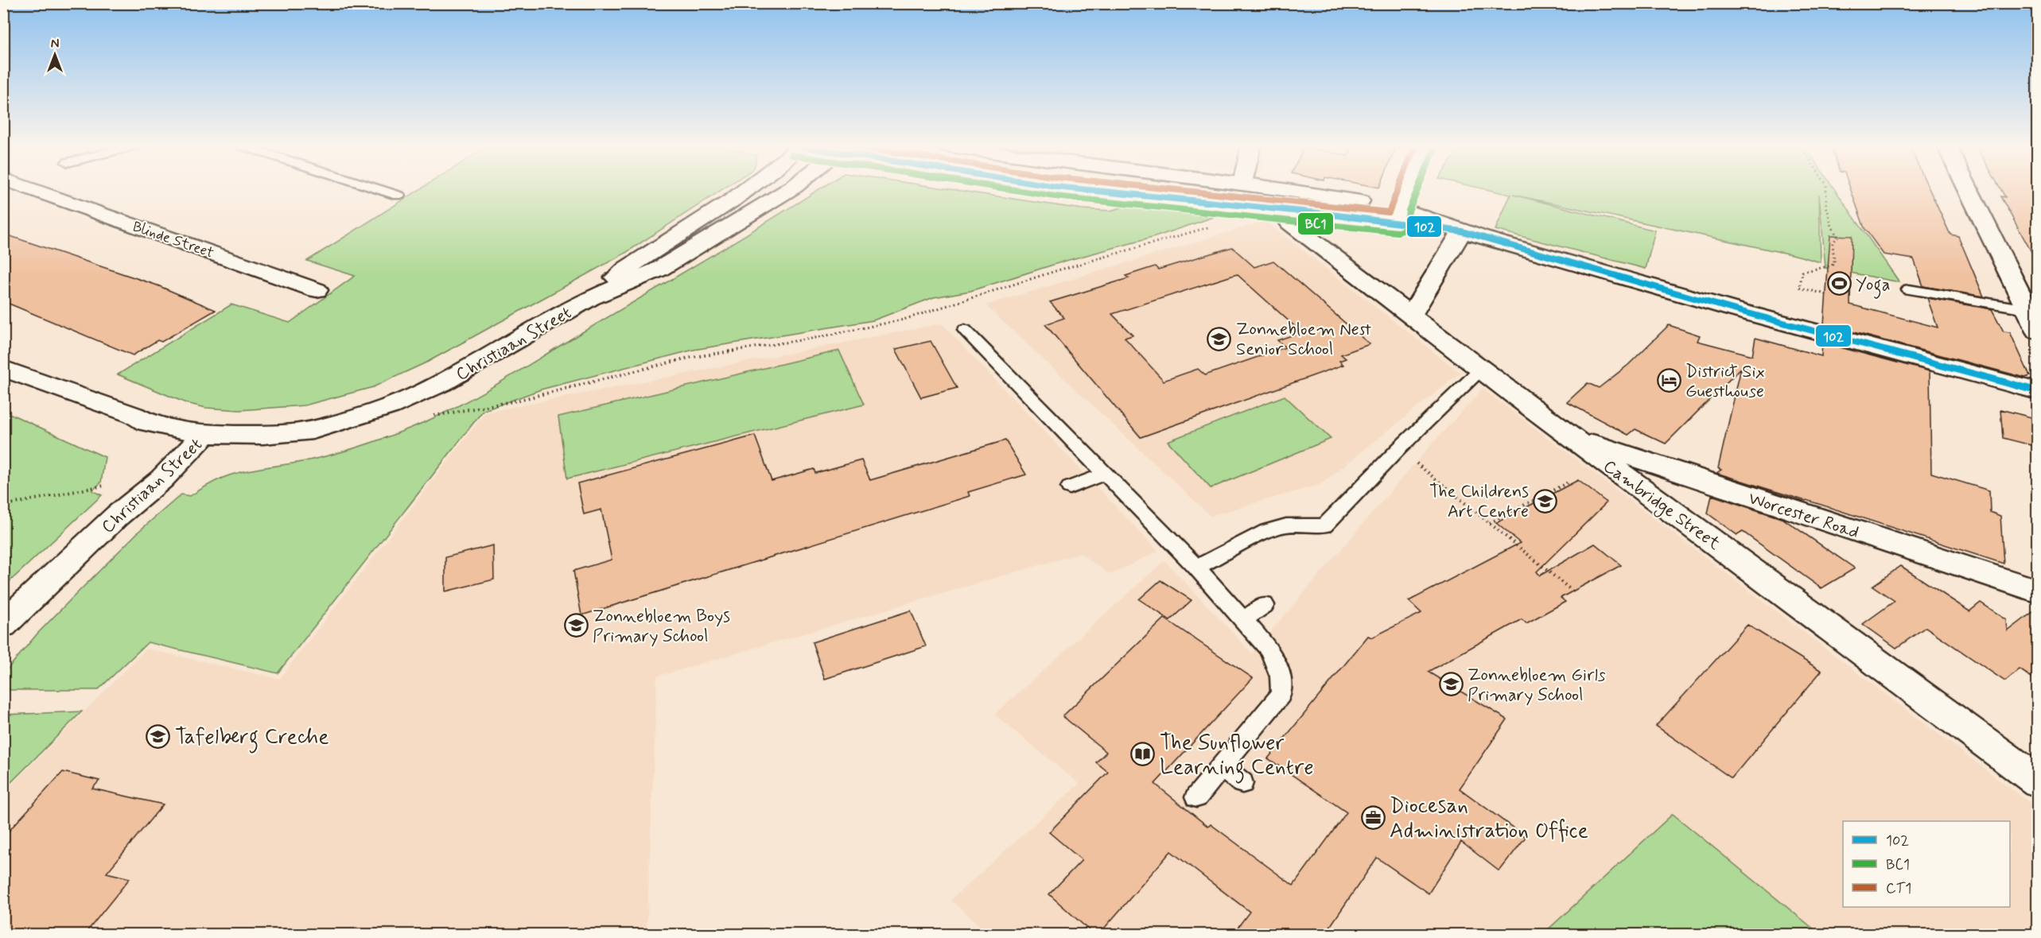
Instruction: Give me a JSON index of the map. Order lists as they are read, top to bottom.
{
  "streets": {
    "street": [
      "Blinde Street",
      "Christiaan Street",
      "Cambridge Street",
      "Worcester Road"
    ]
  },
  "crossings": [
    ["Cambridge Street", "Worcester Road"]
  ],
  "places": {
    "sports": ["Yoga"],
    "school or university": [
      "Zonnebloem Nest Senior School",
      "The Childrens Art Centre",
      "Zonnebloem Boys Primary School",
      "Zonnebloem Girls Primary School",
      "Tafelberg Creche"
    ],
    "hotel": ["District Six Guesthouse"],
    "library": ["The Sunflower Learning Centre"],
    "office": ["Diocesan Administration Office"]
  },
  "lines": ["transit line 102", "transit line BC1", "transit line CT1"],
  "legend": ["102", "BC1", "CT1"],
  "north": "top"
}
